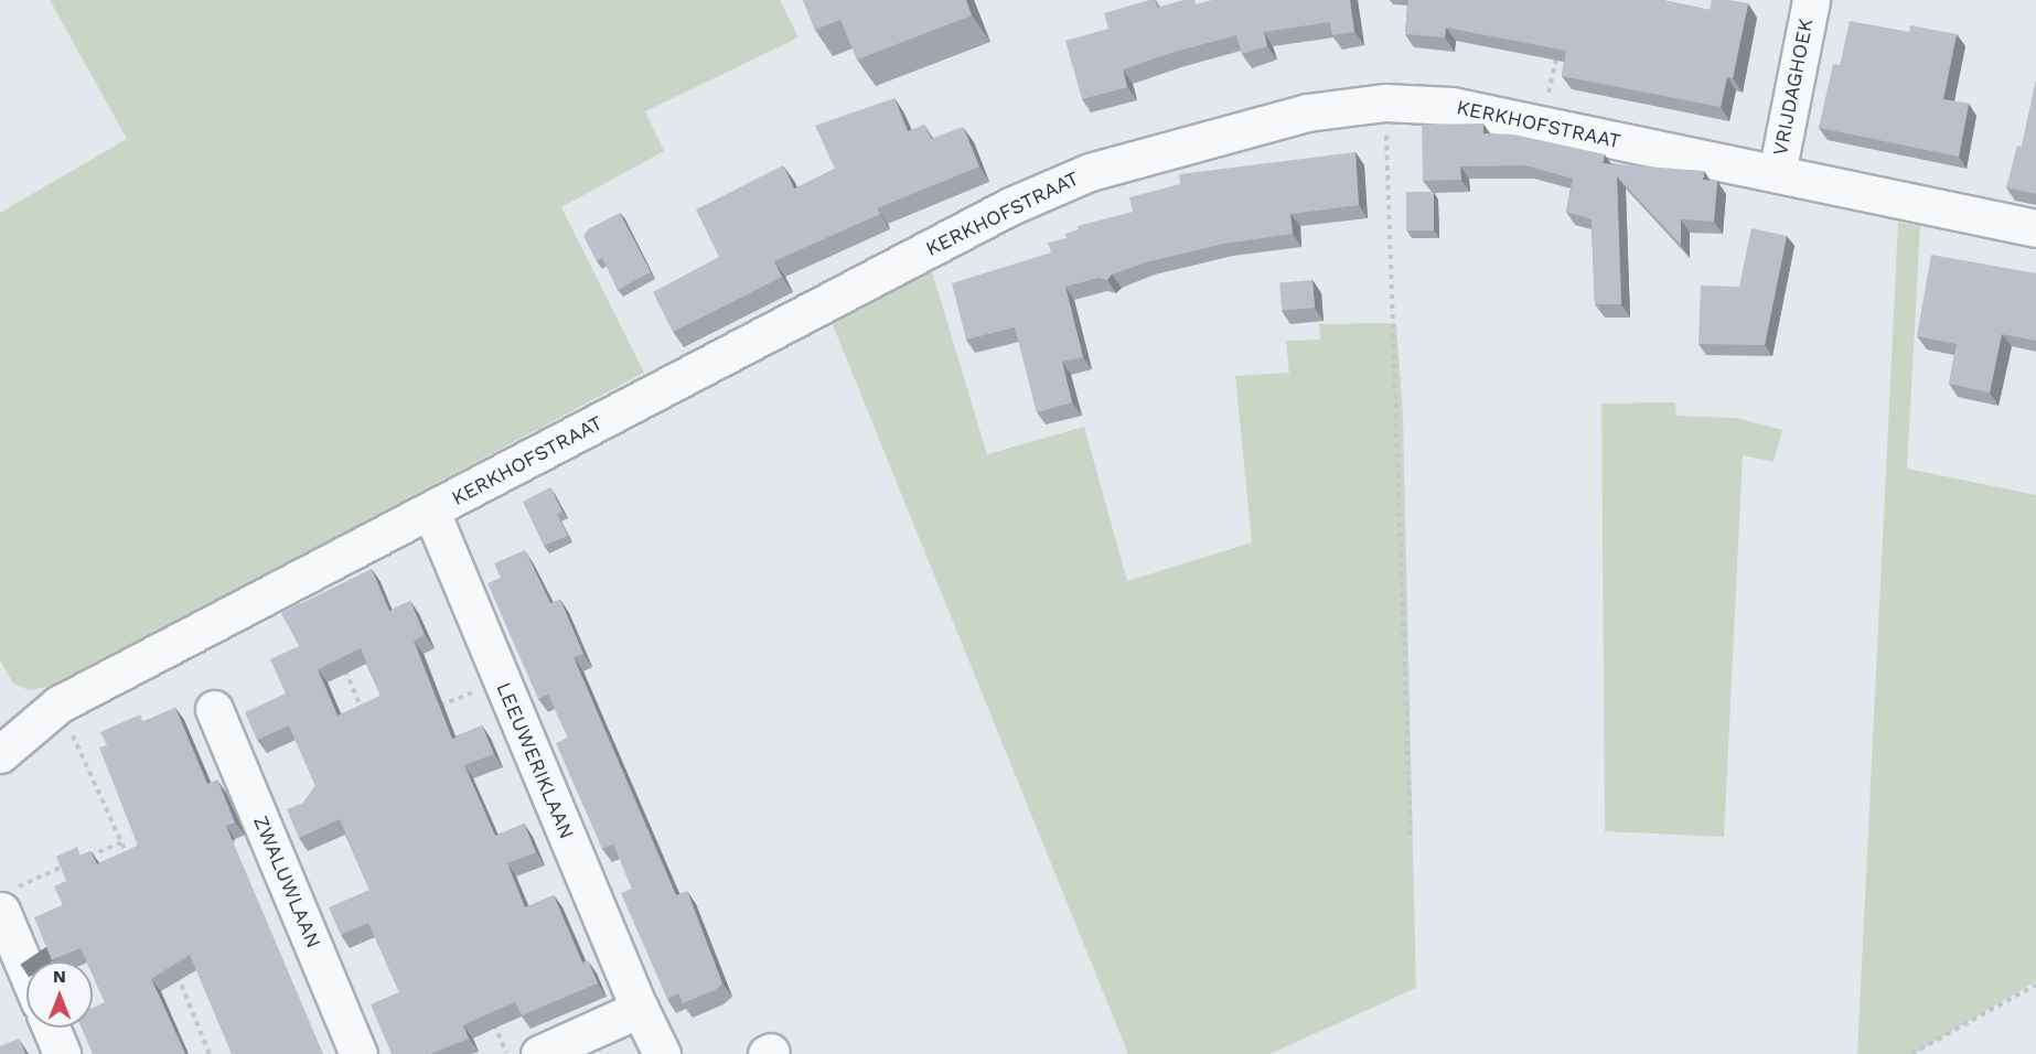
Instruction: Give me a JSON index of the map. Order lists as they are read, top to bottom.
{
  "streets": {
    "street": [
      "VRIJDAGHOEK",
      "KERKHOFSTRAAT",
      "LEEUWERIKLAAN",
      "ZWALUWLAAN"
    ]
  },
  "crossings": [
    ["VRIJDAGHOEK", "KERKHOFSTRAAT"],
    ["KERKHOFSTRAAT", "LEEUWERIKLAAN"]
  ],
  "north": "top"
}
